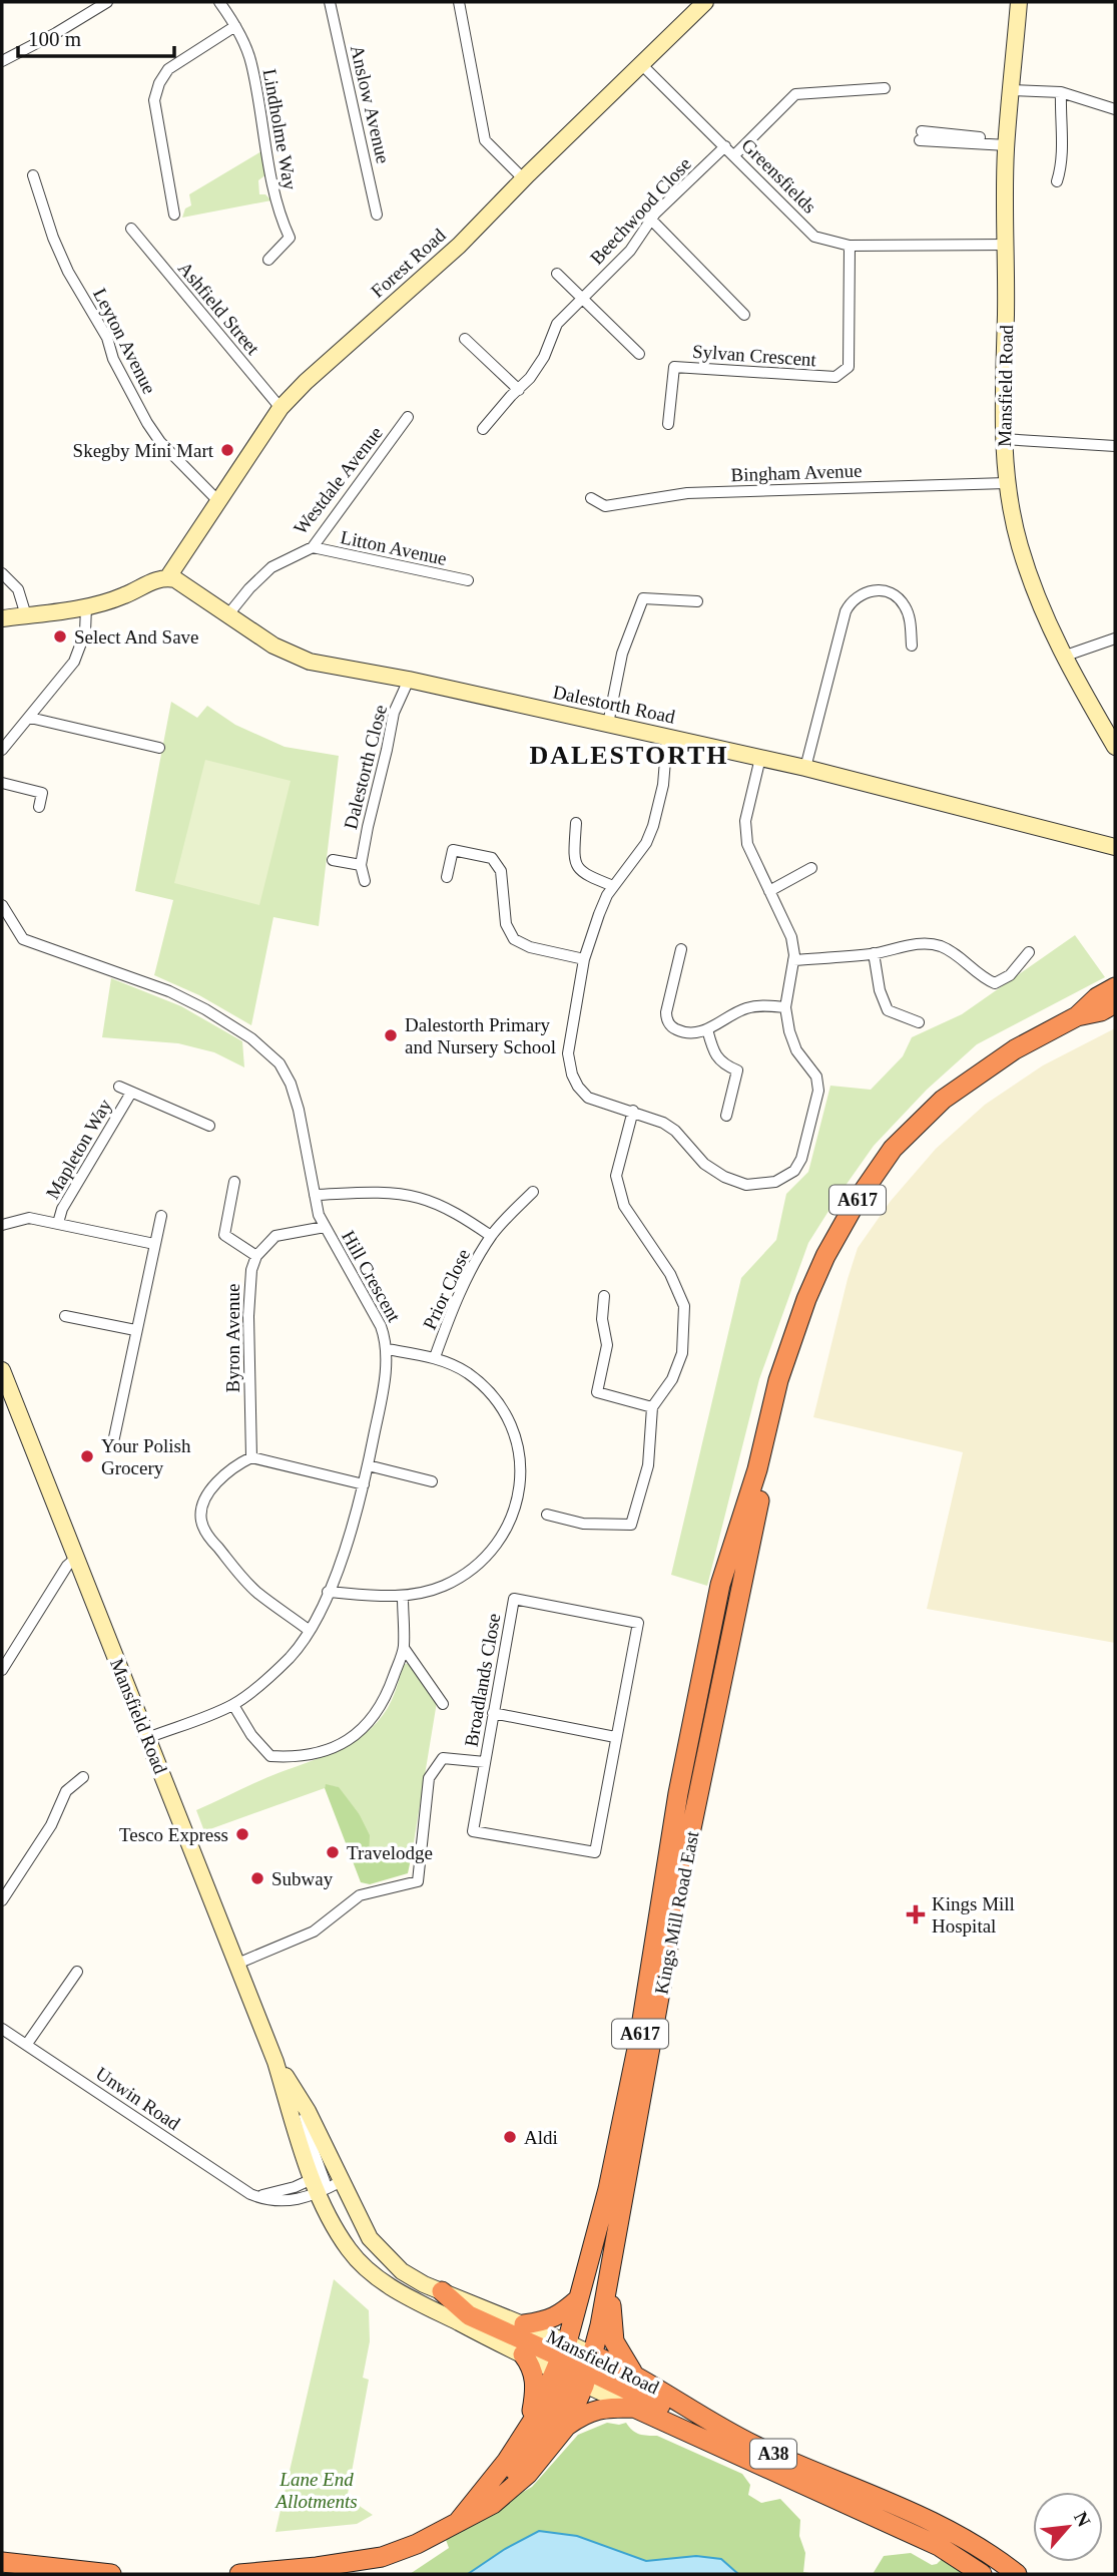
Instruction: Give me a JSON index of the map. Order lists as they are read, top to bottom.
{
  "streets": {
    "highway": [
      "Mansfield Road",
      "A617",
      "Kings Mill Road East",
      "A38"
    ],
    "main road": ["Forest Road", "Dalestorth Road"],
    "street": [
      "Anslow Avenue",
      "Lindholme Way",
      "Greensfields",
      "Beechwood Close",
      "Ashfield Street",
      "Leyton Avenue",
      "Sylvan Crescent",
      "Bingham Avenue",
      "Westdale Avenue",
      "Litton Avenue",
      "Dalestorth Close",
      "Mapleton Way",
      "Hill Crescent",
      "Prior Close",
      "Byron Avenue",
      "Broadlands Close",
      "Unwin Road"
    ]
  },
  "crossings": [
    ["Greensfields", "Beechwood Close"],
    ["Greensfields", "Forest Road"],
    ["Greensfields", "Sylvan Crescent"],
    ["Greensfields", "Mansfield Road"],
    ["Forest Road", "Ashfield Street"],
    ["Forest Road", "Leyton Avenue"],
    ["Forest Road", "Dalestorth Road"],
    ["Mansfield Road", "Bingham Avenue"],
    ["Mansfield Road", "A617"],
    ["Mansfield Road", "Hill Crescent"],
    ["Mansfield Road", "Kings Mill Road East"],
    ["Mansfield Road", "Unwin Road"],
    ["Westdale Avenue", "Litton Avenue"],
    ["Westdale Avenue", "Dalestorth Road"],
    ["Dalestorth Road", "Dalestorth Close"],
    ["A617", "Kings Mill Road East"],
    ["Hill Crescent", "Prior Close"]
  ],
  "districts": ["DALESTORTH"],
  "parks": ["Lane End Allotments"],
  "places": {
    "other": [
      "Skegby Mini Mart",
      "Select And Save",
      "Dalestorth Primary and Nursery School",
      "Your Polish Grocery",
      "Tesco Express",
      "Travelodge",
      "Subway",
      "Aldi"
    ],
    "health": ["Kings Mill Hospital"]
  },
  "scale_bar": "100 m",
  "north": "top right"
}
